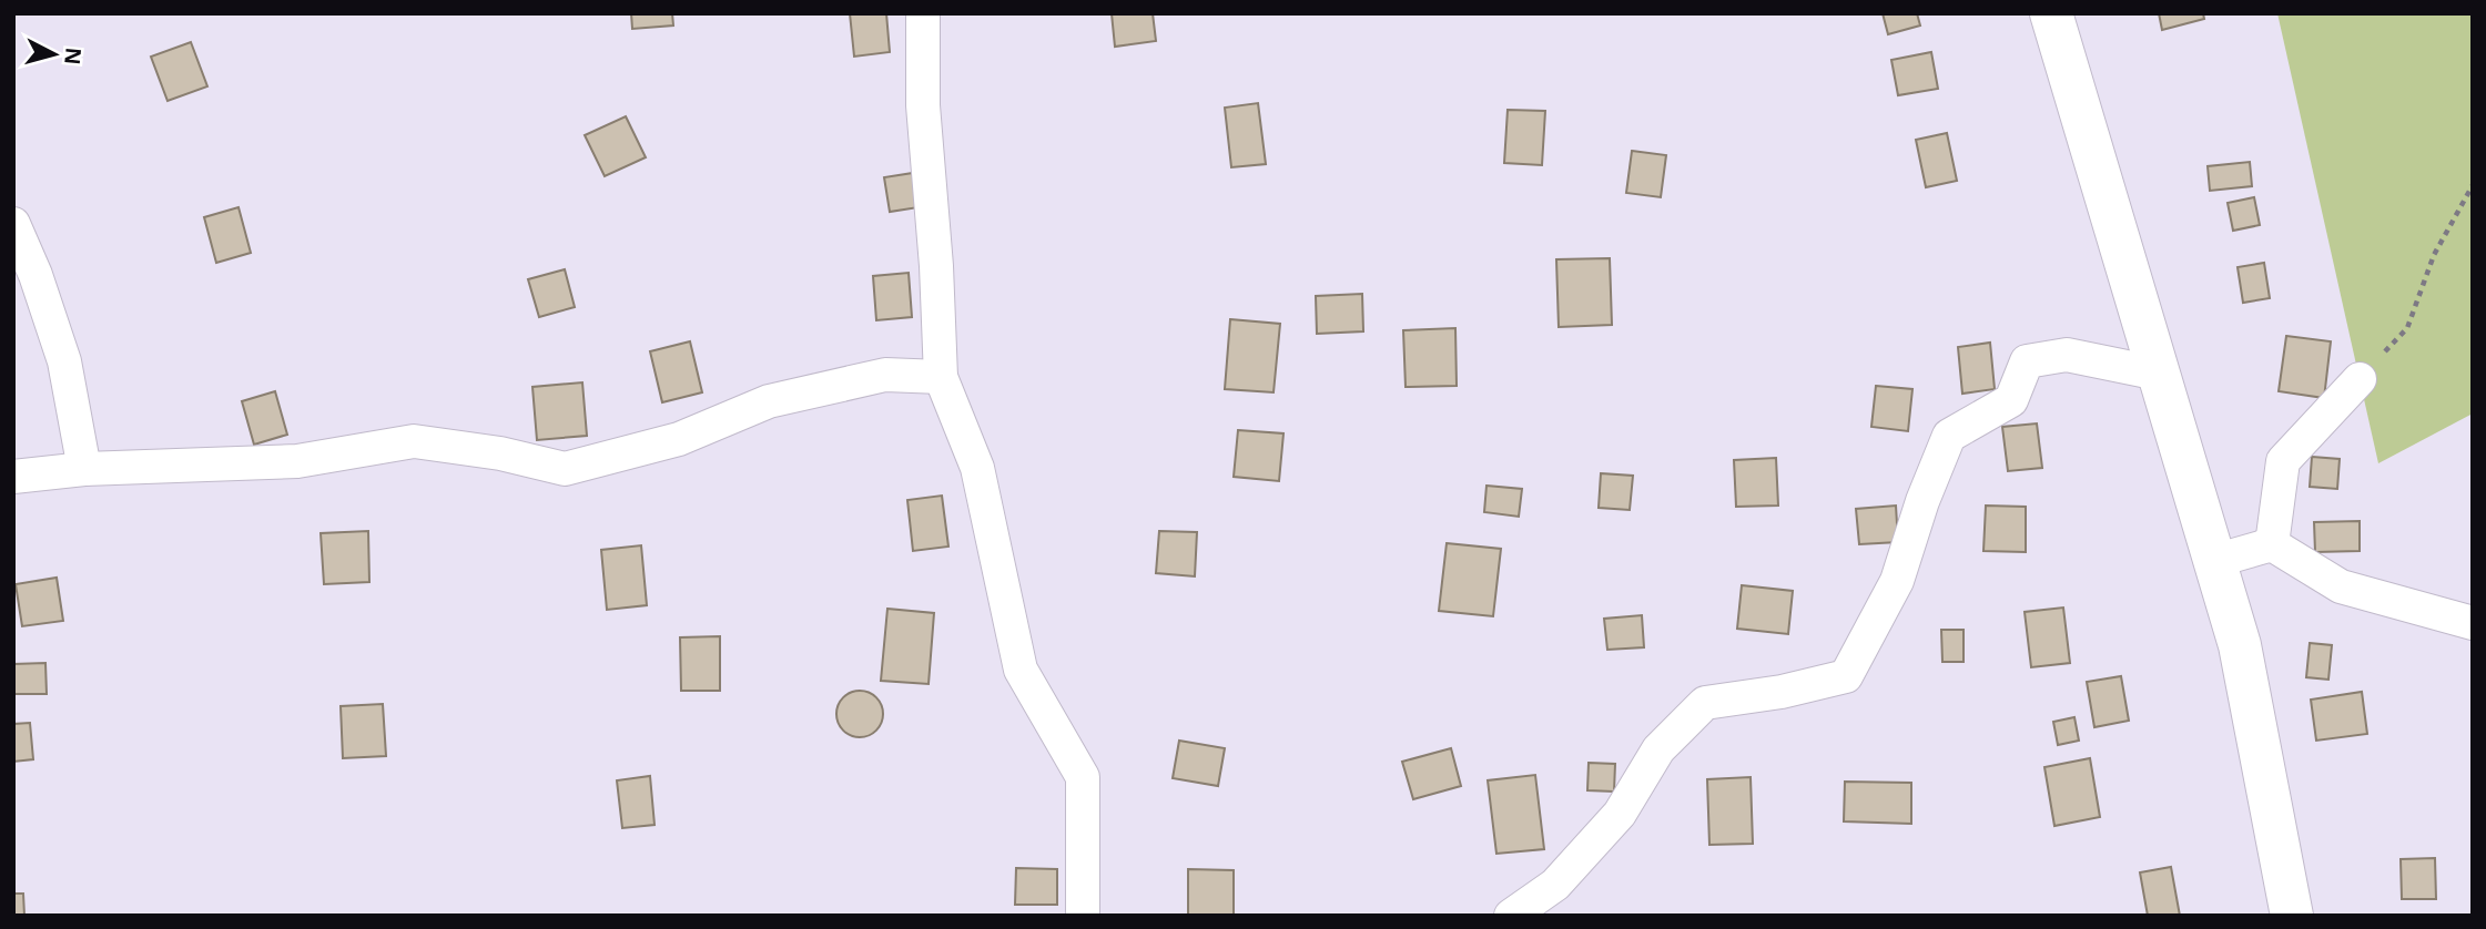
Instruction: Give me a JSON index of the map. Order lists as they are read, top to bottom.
{
  "north": "right"
}
